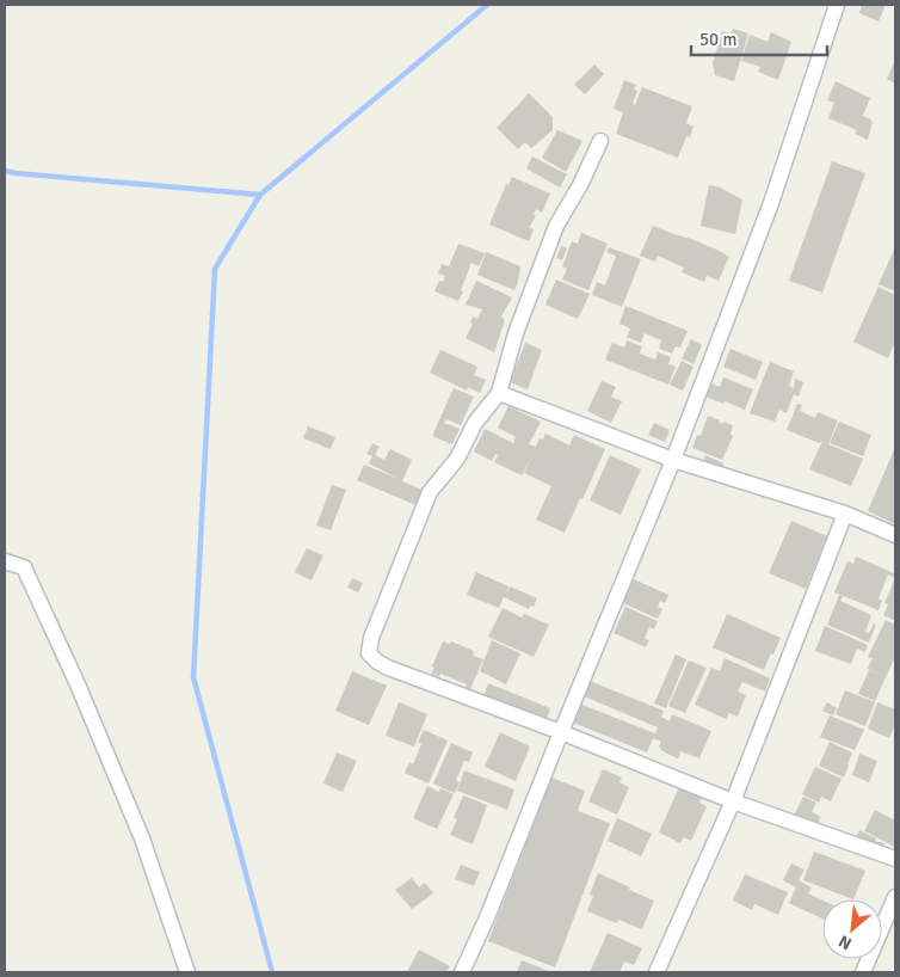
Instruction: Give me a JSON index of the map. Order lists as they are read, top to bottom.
{
  "scale_bar": "50 m",
  "north": "bottom left"
}
